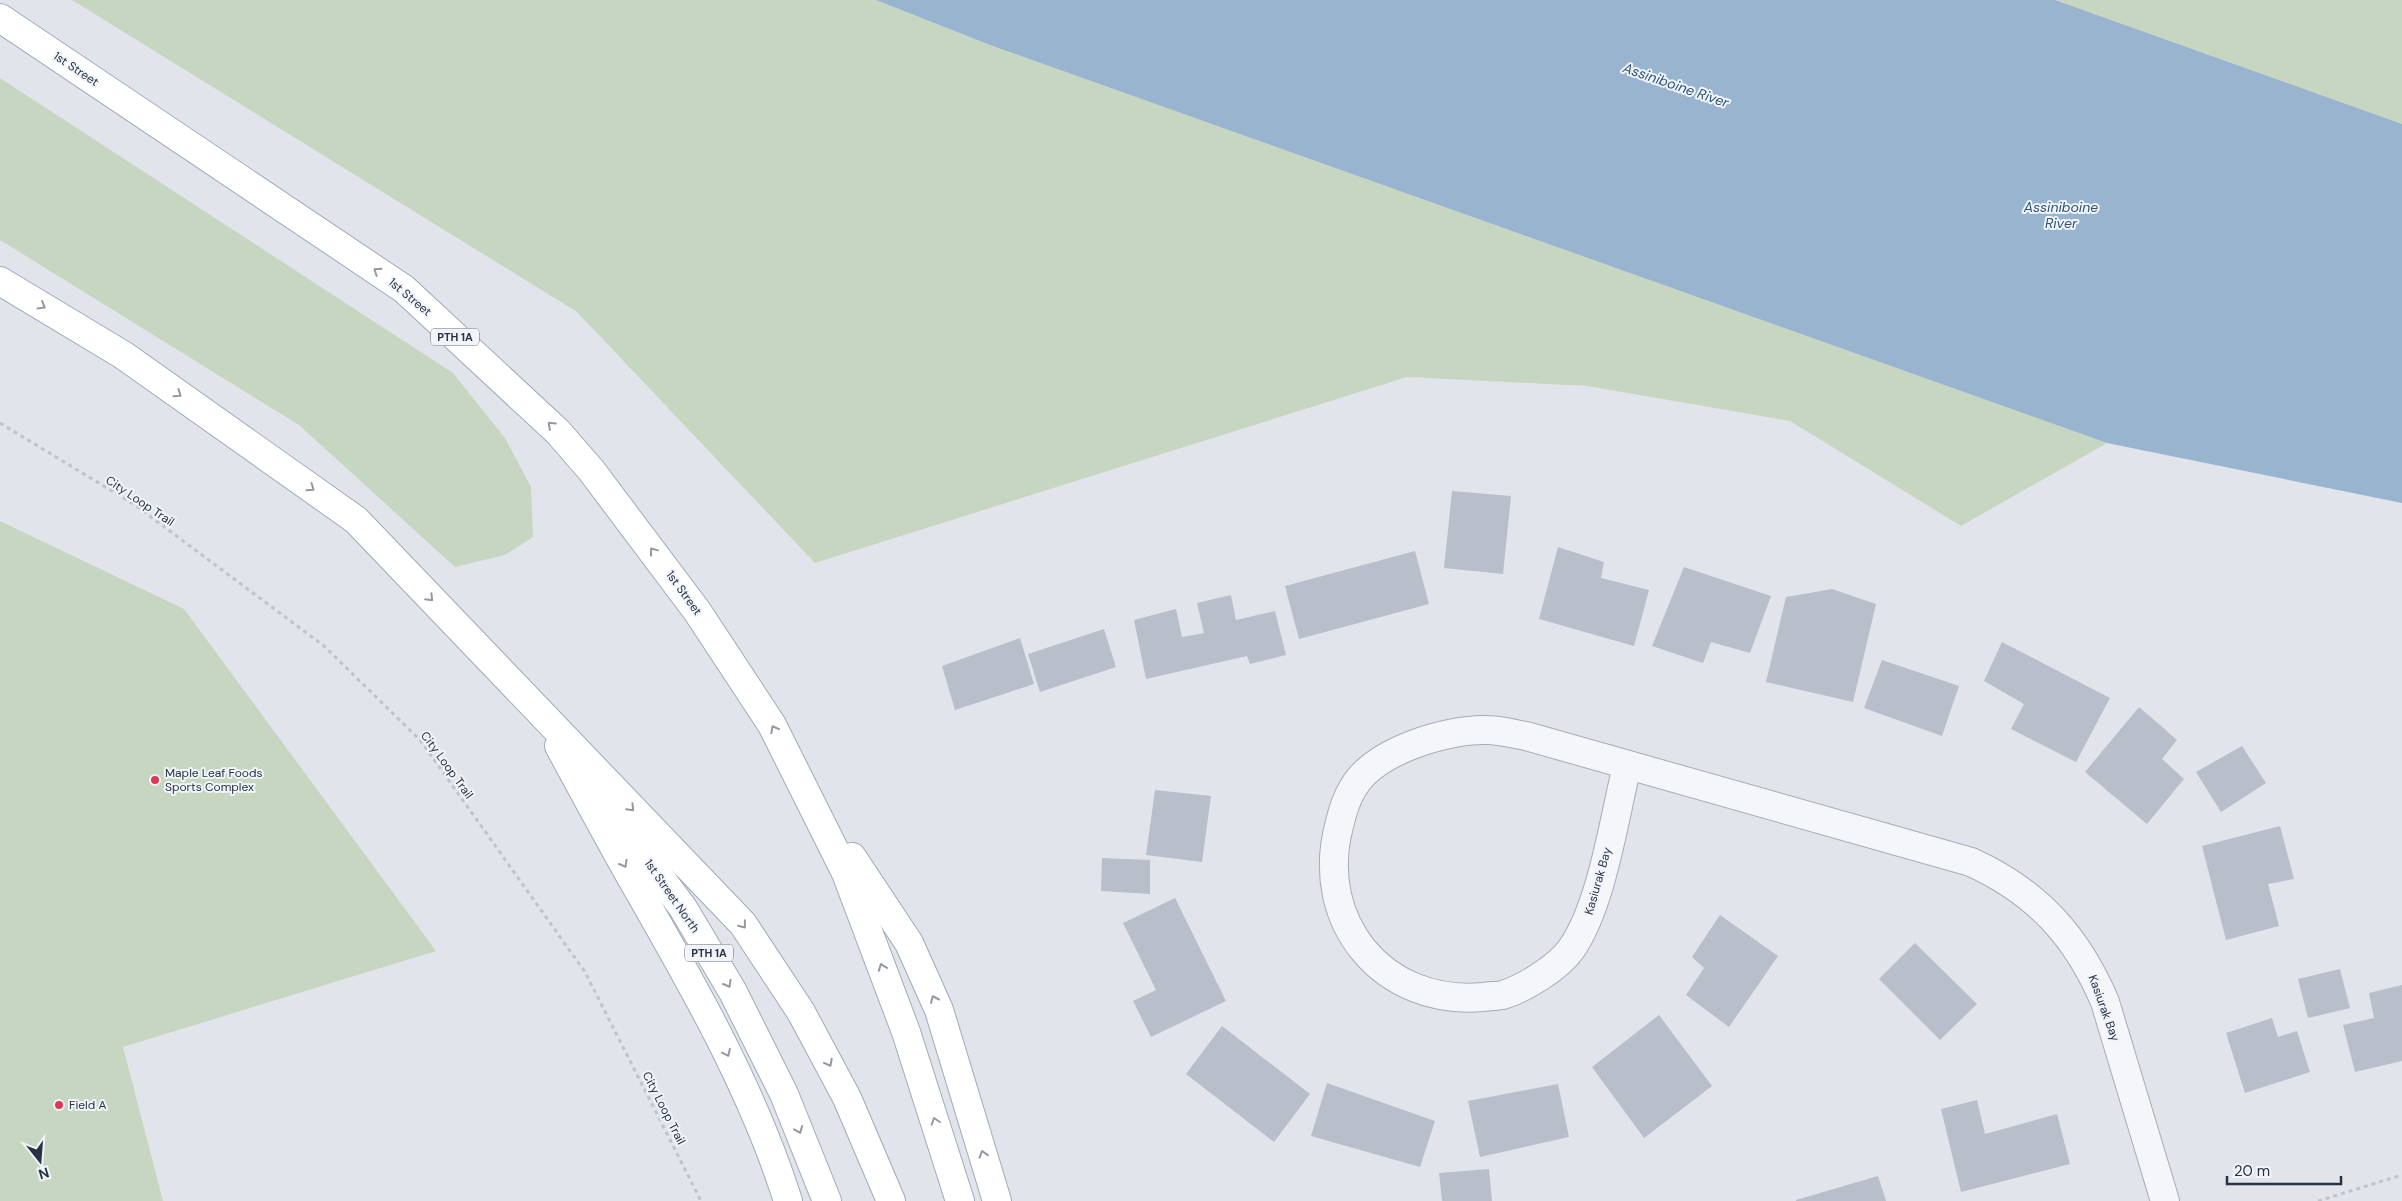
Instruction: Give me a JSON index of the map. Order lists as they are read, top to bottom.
{
  "streets": {
    "main road": ["1st Street", "PTH 1A", "1st Street North"],
    "street": ["Kasiurak Bay"],
    "path": ["City Loop Trail"]
  },
  "crossings": [
    ["1st Street", "PTH 1A"],
    ["PTH 1A", "1st Street North"]
  ],
  "water": ["Assiniboine River"],
  "places": ["Maple Leaf Foods Sports Complex", "Field A"],
  "scale_bar": "20 m",
  "north": "bottom"
}
